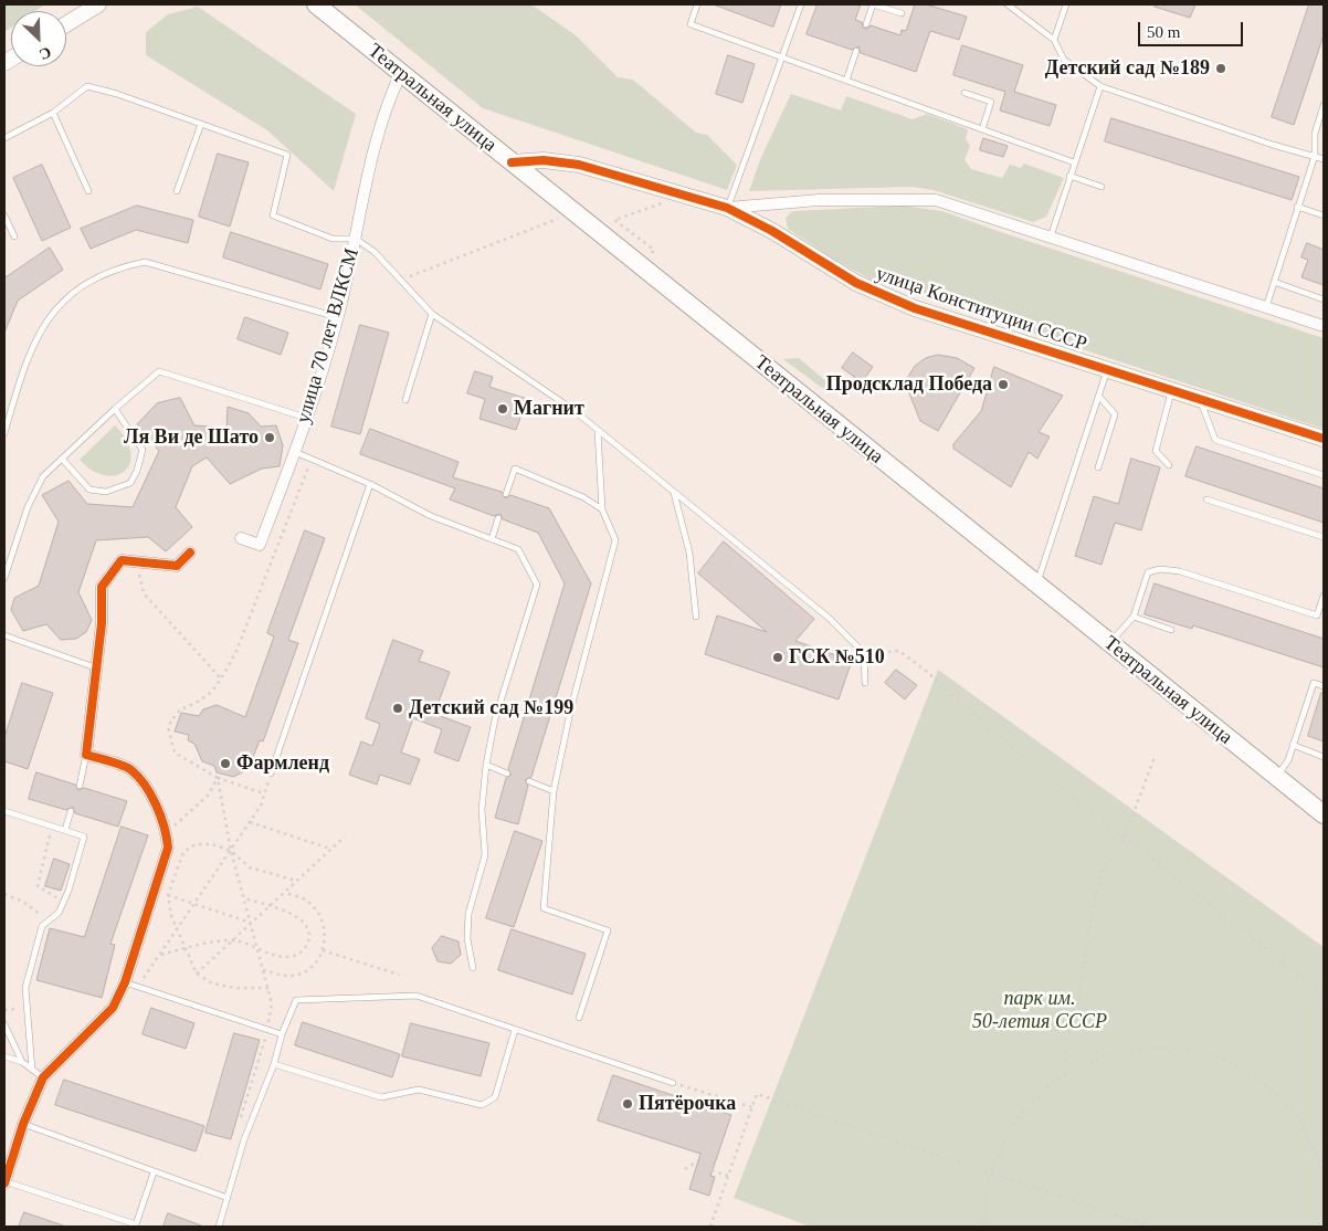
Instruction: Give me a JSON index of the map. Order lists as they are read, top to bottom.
{
  "streets": {
    "main road": ["Театральная улица"],
    "street": ["улица Конституции СССР", "улица 70 лет ВЛКСМ"]
  },
  "crossings": [
    ["Театральная улица", "улица Конституции СССР"],
    ["Театральная улица", "улица 70 лет ВЛКСМ"]
  ],
  "parks": ["парк им. 50-летия СССР"],
  "places": [
    "Детский сад №189",
    "Продсклад Победа",
    "Магнит",
    "Ля Ви де Шато",
    "ГСК №510",
    "Детский сад №199",
    "Фармленд",
    "Пятёрочка"
  ],
  "scale_bar": "50 m",
  "north": "bottom right"
}
